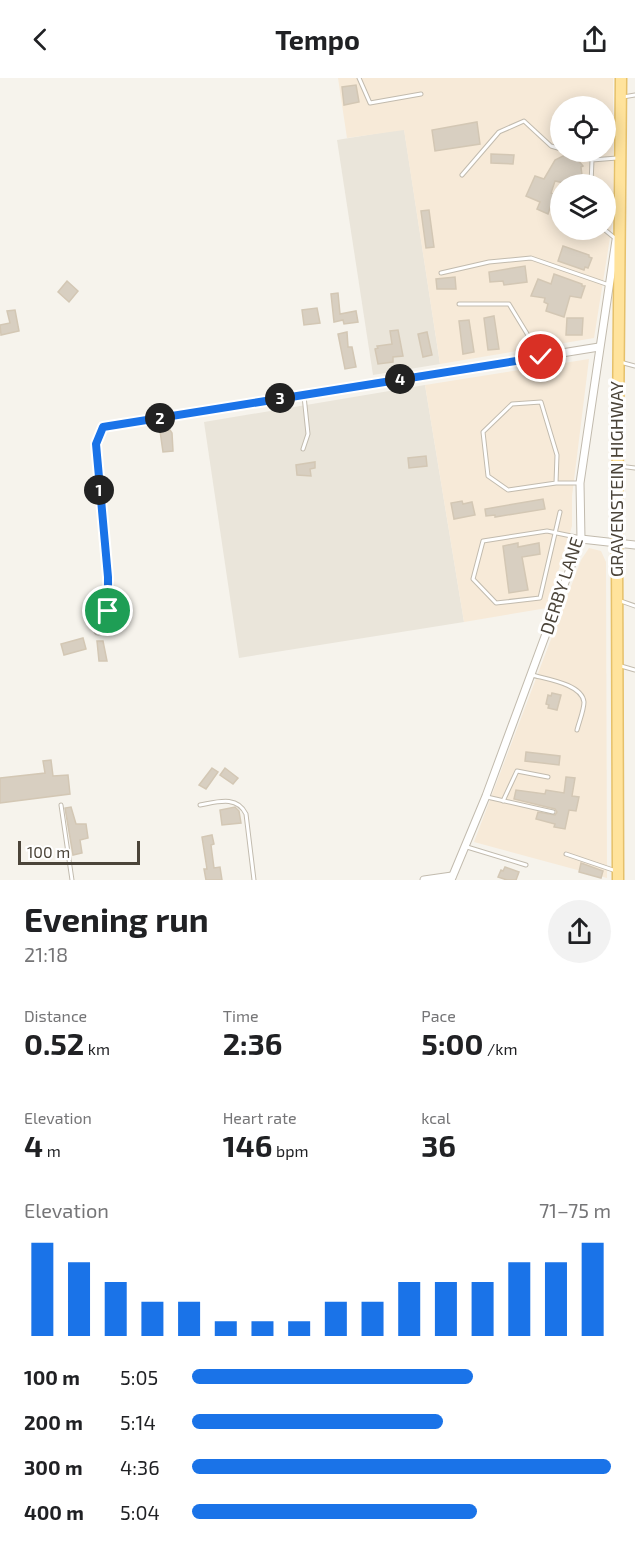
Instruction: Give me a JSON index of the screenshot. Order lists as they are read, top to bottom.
{
  "streets": {
    "main road": ["GRAVENSTEIN HIGHWAY"],
    "street": ["DERBY LANE"]
  },
  "crossings": [
    ["GRAVENSTEIN HIGHWAY", "DERBY LANE"]
  ],
  "scale_bar": "100 m",
  "page": {
    "header": "Tempo",
    "pins": [
      "4",
      "3",
      "2",
      "1"
    ],
    "scale": "100 m",
    "heading": ["Evening run", "21:18"],
    "stats": [
      ["Distance", "0.52 km"],
      ["Time", "2:36"],
      ["Pace", "5:00 /km"],
      ["Elevation", "4 m"],
      ["Heart rate", "146 bpm"],
      ["kcal", "36"]
    ],
    "chart": ["Elevation", "71–75 m"],
    "list": [
      {
        "name": "100 m",
        "note": "5:05"
      },
      {
        "name": "200 m",
        "note": "5:14"
      },
      {
        "name": "300 m",
        "note": "4:36"
      },
      {
        "name": "400 m",
        "note": "5:04"
      }
    ]
  }
}
